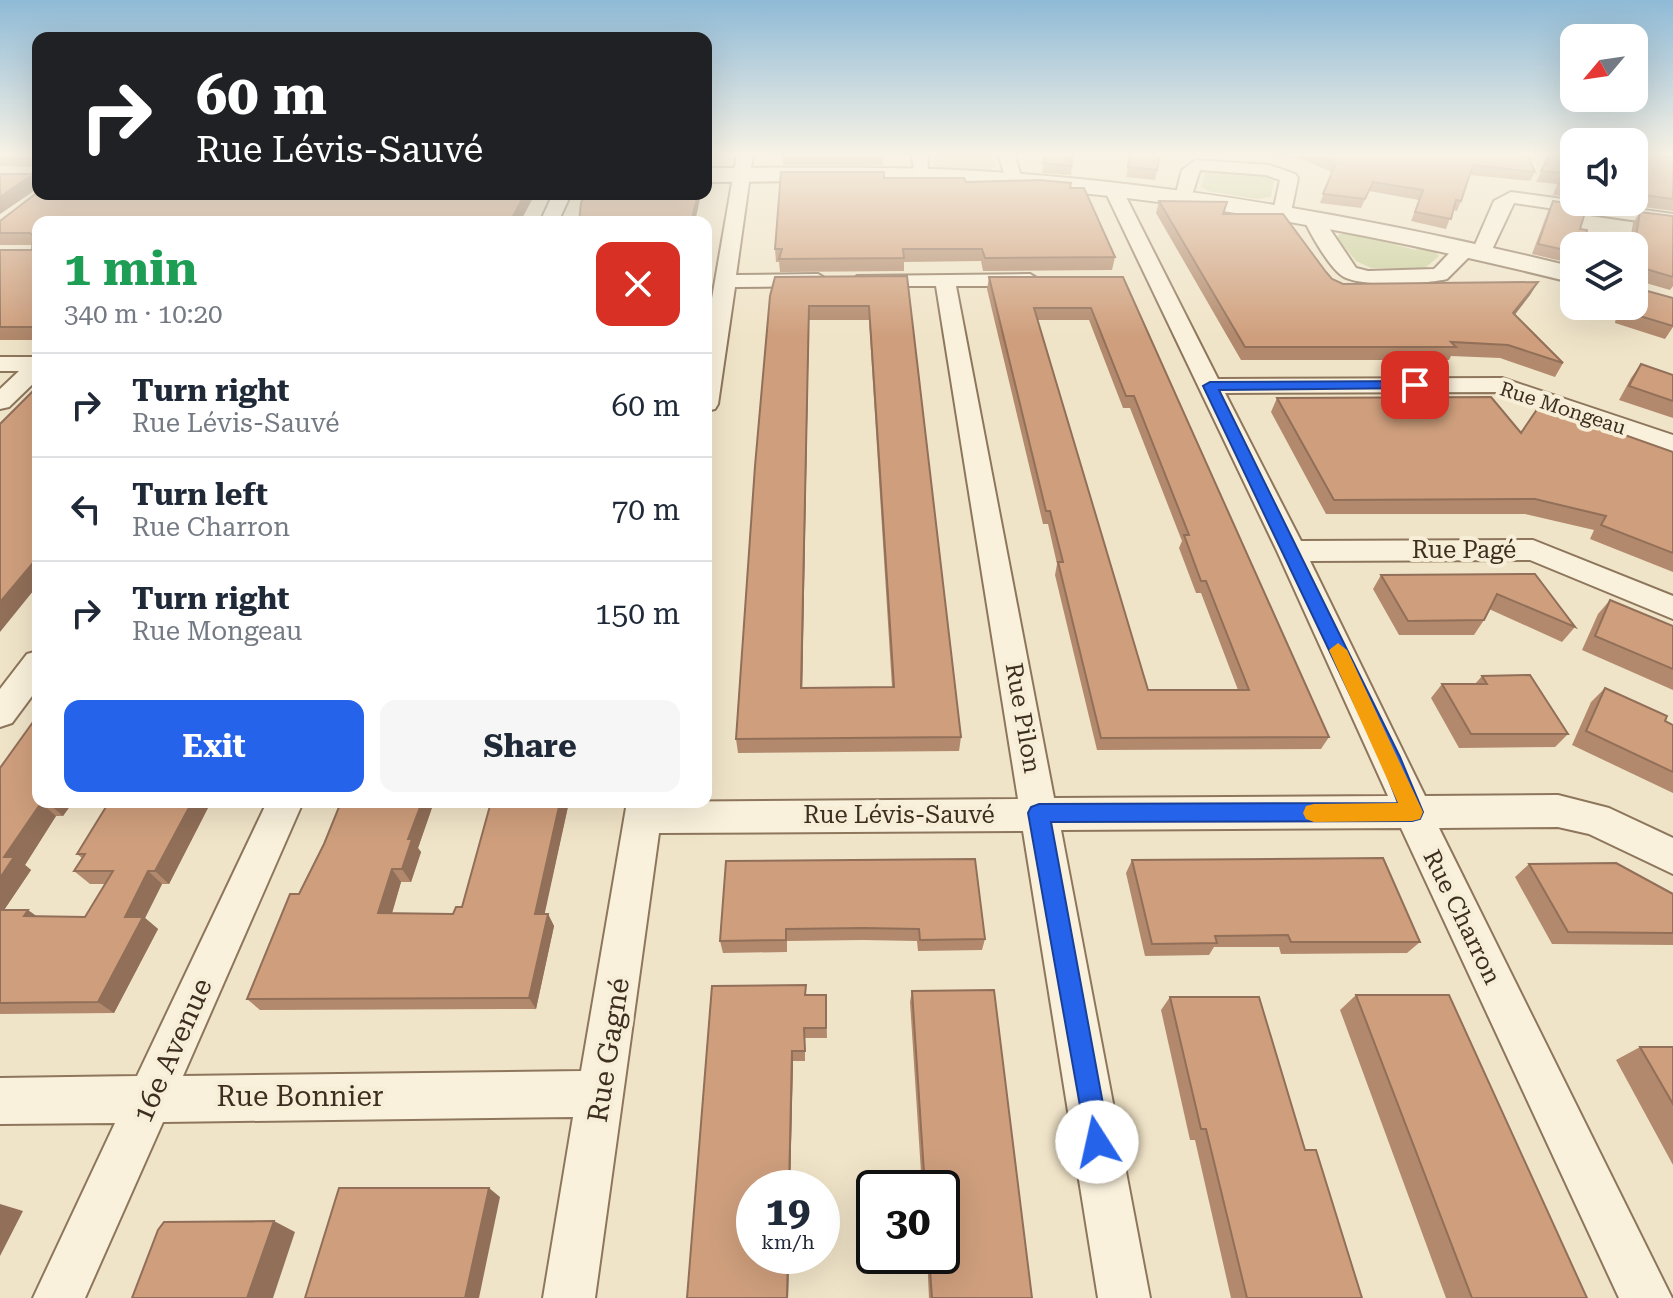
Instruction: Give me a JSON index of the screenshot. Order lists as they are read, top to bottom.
{
  "streets": {
    "street": [
      "Rue Mongeau",
      "Rue Pagé",
      "Rue Pilon",
      "Rue Lévis-Sauvé",
      "Rue Charron",
      "16e Avenue",
      "Rue Gagné",
      "Rue Bonnier"
    ]
  },
  "crossings": [
    ["Rue Mongeau", "Rue Charron"],
    ["Rue Pagé", "Rue Charron"],
    ["Rue Pilon", "Rue Lévis-Sauvé"],
    ["Rue Lévis-Sauvé", "Rue Charron"],
    ["Rue Lévis-Sauvé", "Rue Gagné"],
    ["16e Avenue", "Rue Bonnier"],
    ["Rue Gagné", "Rue Bonnier"]
  ],
  "north": "bottom left",
  "page": {
    "turn": ["60 m", "Rue Lévis-Sauvé"],
    "heading": ["1 min", "340 m · 10:20"],
    "list": [
      {
        "name": "Turn right",
        "note": "Rue Lévis-Sauvé",
        "value": "60 m"
      },
      {
        "name": "Turn left",
        "note": "Rue Charron",
        "value": "70 m"
      },
      {
        "name": "Turn right",
        "note": "Rue Mongeau",
        "value": "150 m"
      }
    ],
    "buttons": ["Exit", "Share"],
    "speed": "19 km/h",
    "limit": "30"
  }
}
